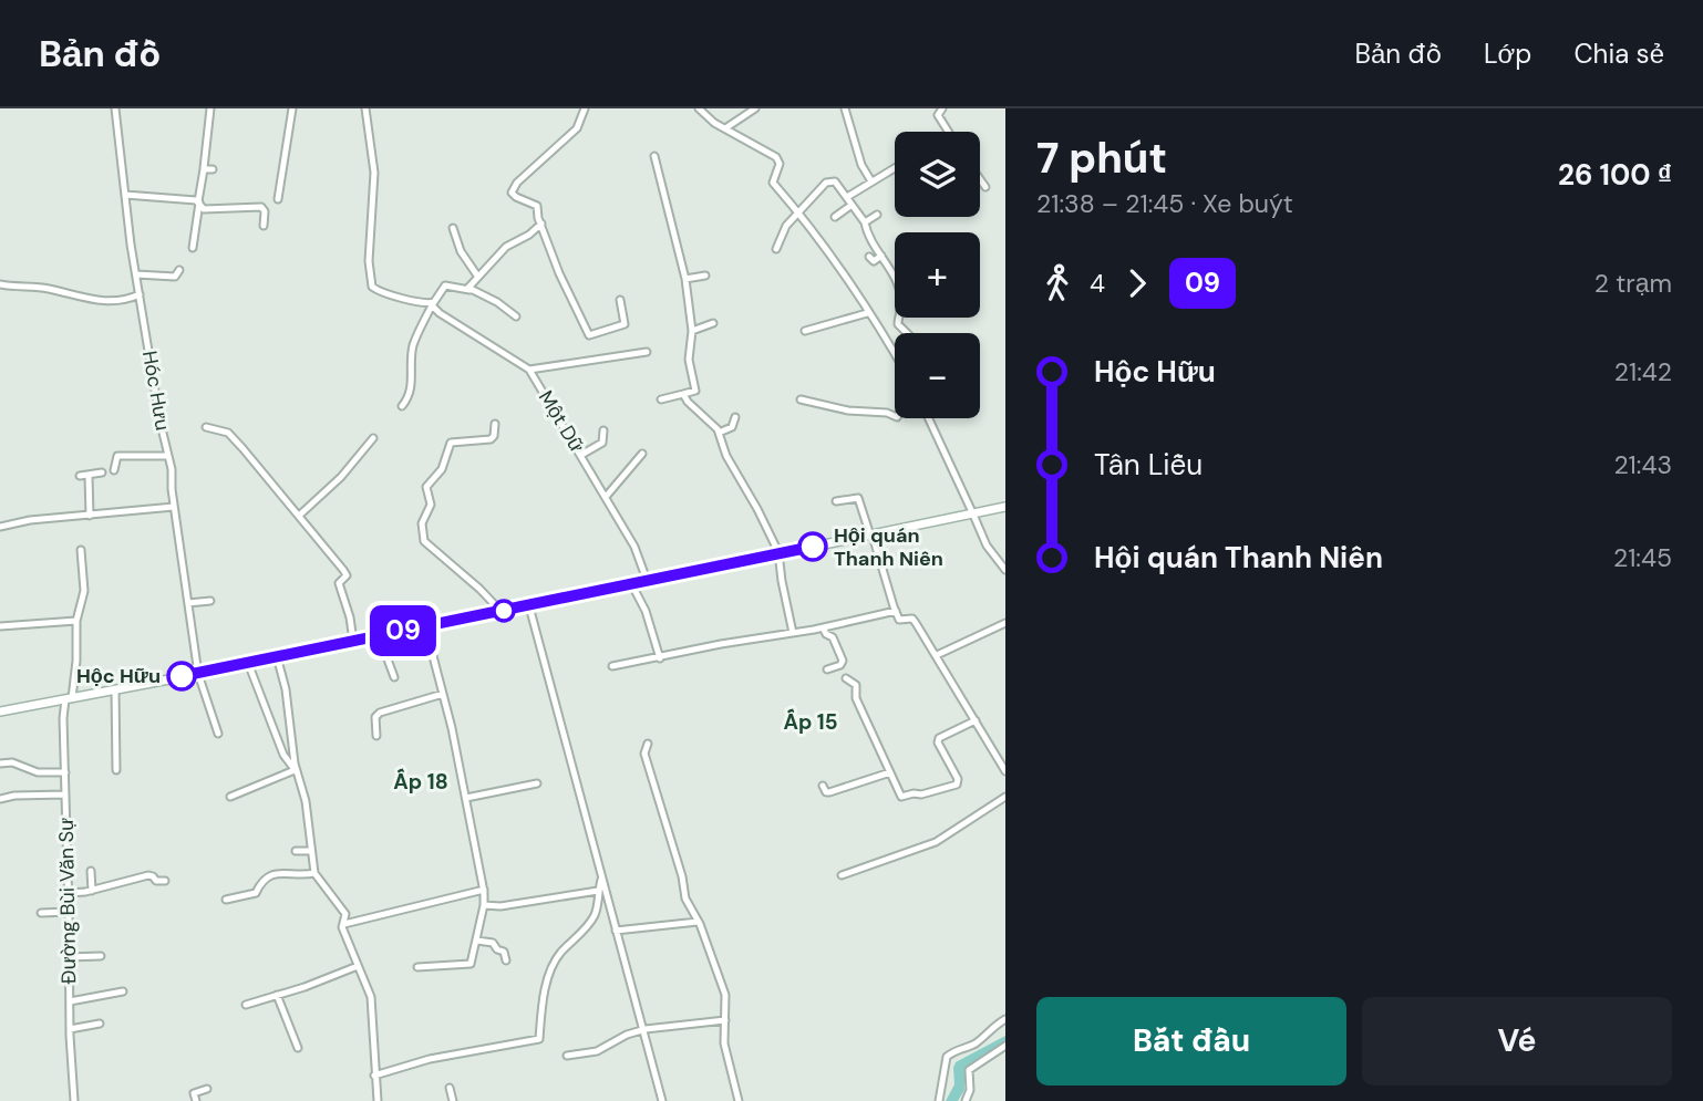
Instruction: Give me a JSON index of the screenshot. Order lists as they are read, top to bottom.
{
  "streets": {
    "street": ["Hóc Hưu", "Một Dữ", "Đường Bùi Văn Sự"]
  },
  "districts": ["Ấp 15", "Ấp 18"],
  "places": ["Hội quán Thanh Niên", "Hộc Hữu"],
  "lines": ["bus line 09"],
  "page": {
    "header": "Bản đồ",
    "nav": ["Bản đồ", "Lớp", "Chia sẻ"],
    "on_map": "09",
    "heading": ["7 phút", "21:38 – 21:45 · Xe buýt", "26 100 ₫"],
    "map_buttons": ["+", "−"],
    "legs": ["4", "09", "2 trạm"],
    "list": [
      {
        "name": "Hộc Hữu",
        "value": "21:42"
      },
      {
        "name": "Tân Liễu",
        "value": "21:43"
      },
      {
        "name": "Hội quán Thanh Niên",
        "value": "21:45"
      }
    ],
    "buttons": ["Bắt đầu", "Vé"]
  }
}
